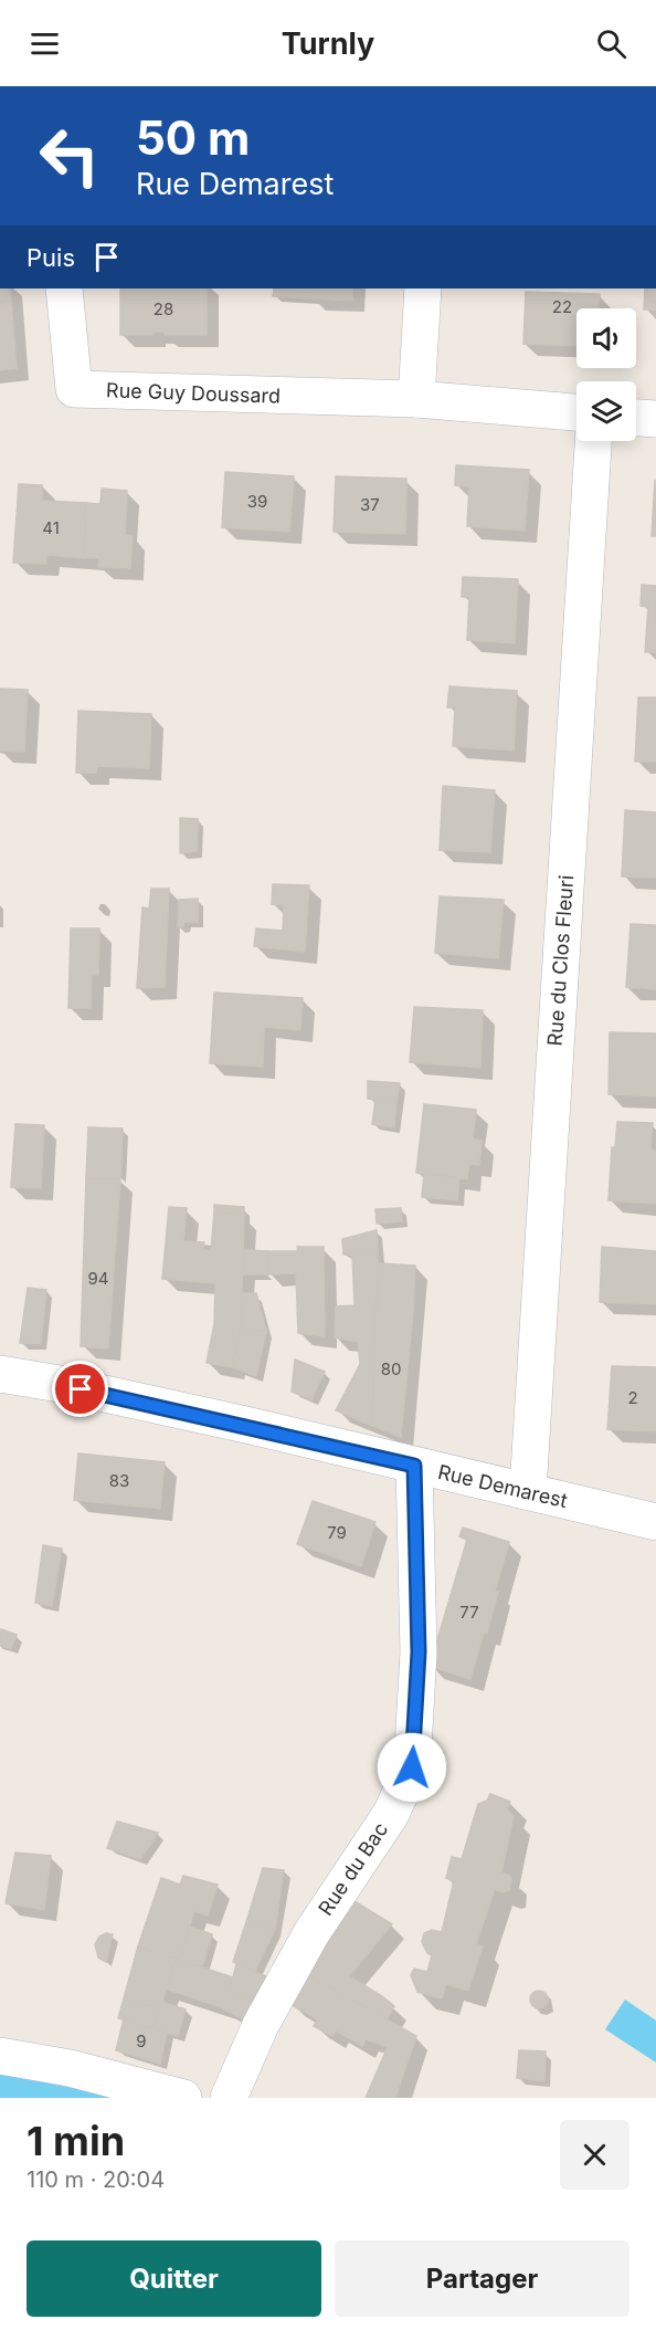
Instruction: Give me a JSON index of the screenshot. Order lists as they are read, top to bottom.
{
  "streets": {
    "street": [
      "Rue Guy Doussard",
      "Rue du Clos Fleuri",
      "Rue Demarest",
      "Rue du Bac"
    ]
  },
  "crossings": [
    ["Rue du Clos Fleuri", "Rue Demarest"],
    ["Rue Demarest", "Rue du Bac"]
  ],
  "house_numbers": [
    "22",
    "28",
    "39",
    "37",
    "41",
    "94",
    "80",
    "2",
    "83",
    "79",
    "77",
    "9"
  ],
  "page": {
    "header": "Turnly",
    "turn": ["50 m", "Rue Demarest"],
    "then": "Puis",
    "heading": ["1 min", "110 m · 20:04"],
    "buttons": ["Quitter", "Partager"]
  }
}
